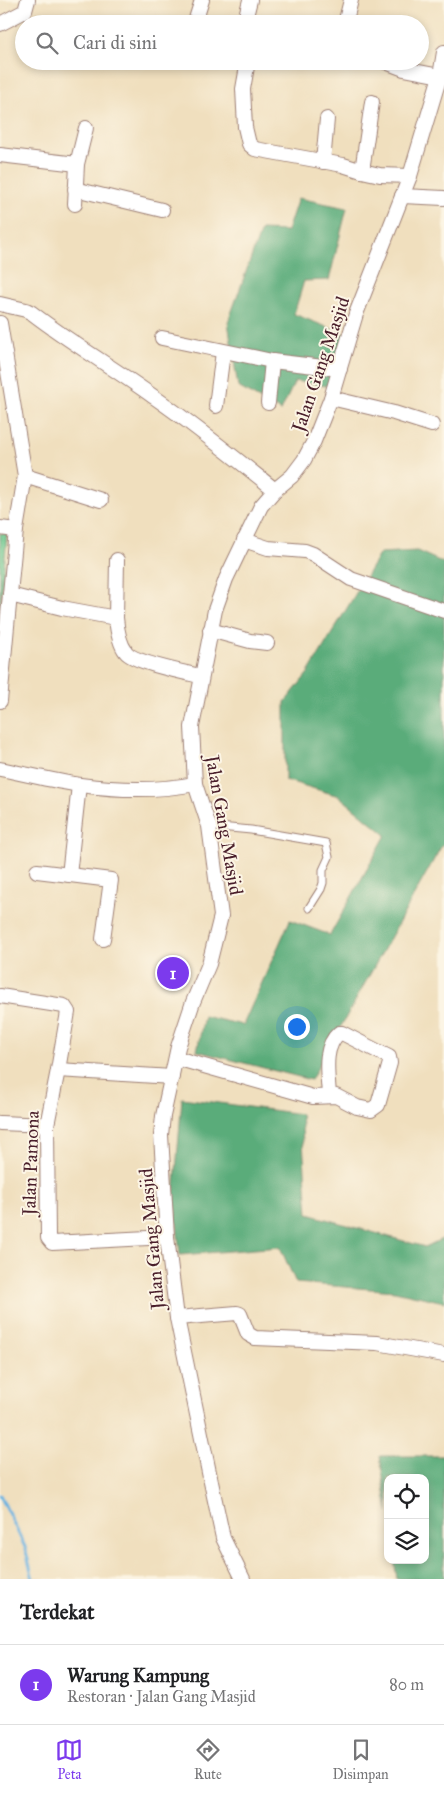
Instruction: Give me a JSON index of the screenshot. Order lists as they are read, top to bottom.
{
  "streets": {
    "street": ["Jalan Gang Masjid", "Jalan Pamona"]
  },
  "crossings": [
    ["Jalan Gang Masjid", "Jalan Pamona"]
  ],
  "page": {
    "search": "Cari di sini",
    "pins": "1",
    "heading": "Terdekat",
    "list": [
      {
        "mark": "1",
        "name": "Warung Kampung",
        "note": "Restoran · Jalan Gang Masjid",
        "value": "80 m"
      }
    ],
    "nav": ["Peta", "Rute", "Disimpan"]
  }
}
